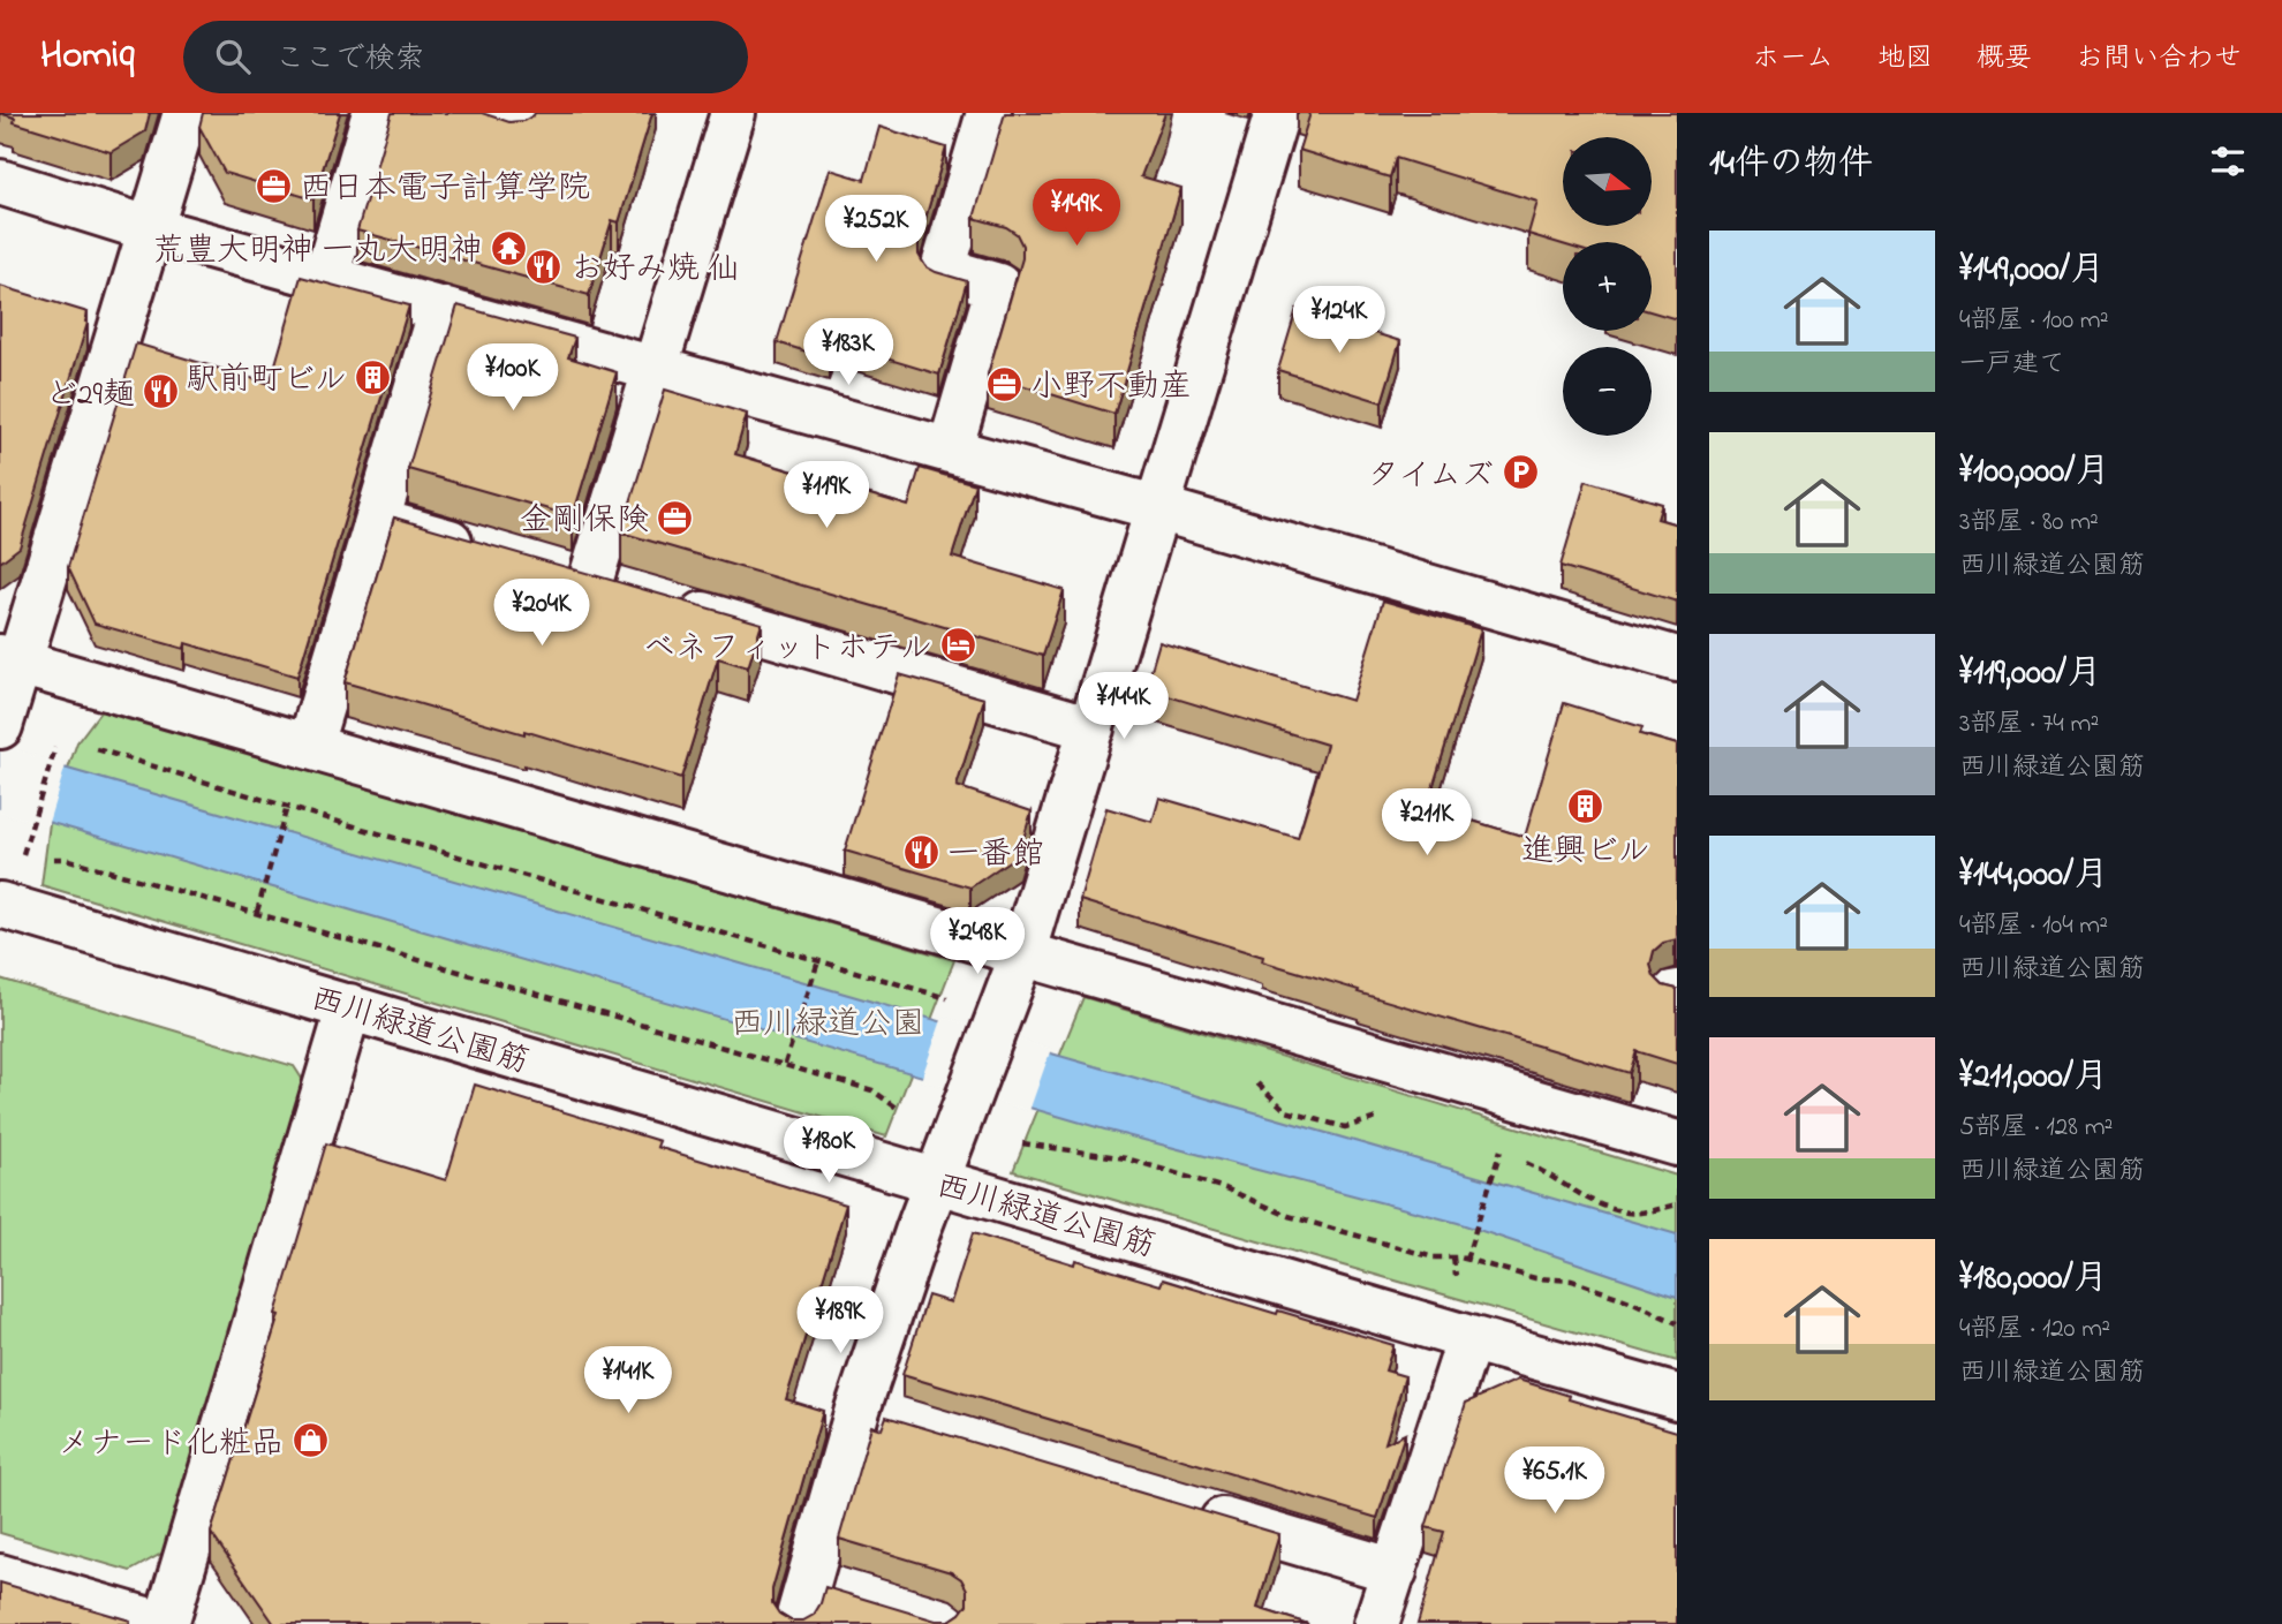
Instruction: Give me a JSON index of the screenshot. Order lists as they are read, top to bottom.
{
  "streets": {
    "street": ["西川緑道公園筋"]
  },
  "parks": ["西川緑道公園"],
  "places": {
    "office": ["西日本電子計算学院", "小野不動産", "金剛保険"],
    "temple": ["荒豊大明神 一丸大明神"],
    "restaurant": ["お好み焼 仙", "ど29麺", "一番館"],
    "building": ["駅前町ビル", "進興ビル"],
    "parking": ["タイムズ"],
    "hotel": ["ベネフィットホテル"],
    "shop": ["メナード化粧品"]
  },
  "north": "right",
  "page": {
    "header": "Homiq",
    "search": "ここで検索",
    "nav": [
      "ホーム",
      "地図",
      "概要",
      "お問い合わせ"
    ],
    "heading": "14件の物件",
    "map_buttons": ["+", "−"],
    "price": [
      "¥149K",
      "¥252K",
      "¥124K",
      "¥183K",
      "¥100K",
      "¥119K",
      "¥204K",
      "¥144K",
      "¥211K",
      "¥248K",
      "¥180K",
      "¥189K",
      "¥141K",
      "¥65.1K"
    ],
    "list": [
      {
        "name": "¥149,000/月",
        "note": "4部屋 · 100 m² · 一戸建て"
      },
      {
        "name": "¥100,000/月",
        "note": "3部屋 · 80 m² · 西川緑道公園筋"
      },
      {
        "name": "¥119,000/月",
        "note": "3部屋 · 74 m² · 西川緑道公園筋"
      },
      {
        "name": "¥144,000/月",
        "note": "4部屋 · 104 m² · 西川緑道公園筋"
      },
      {
        "name": "¥211,000/月",
        "note": "5部屋 · 128 m² · 西川緑道公園筋"
      },
      {
        "name": "¥180,000/月",
        "note": "4部屋 · 120 m² · 西川緑道公園筋"
      }
    ]
  }
}
